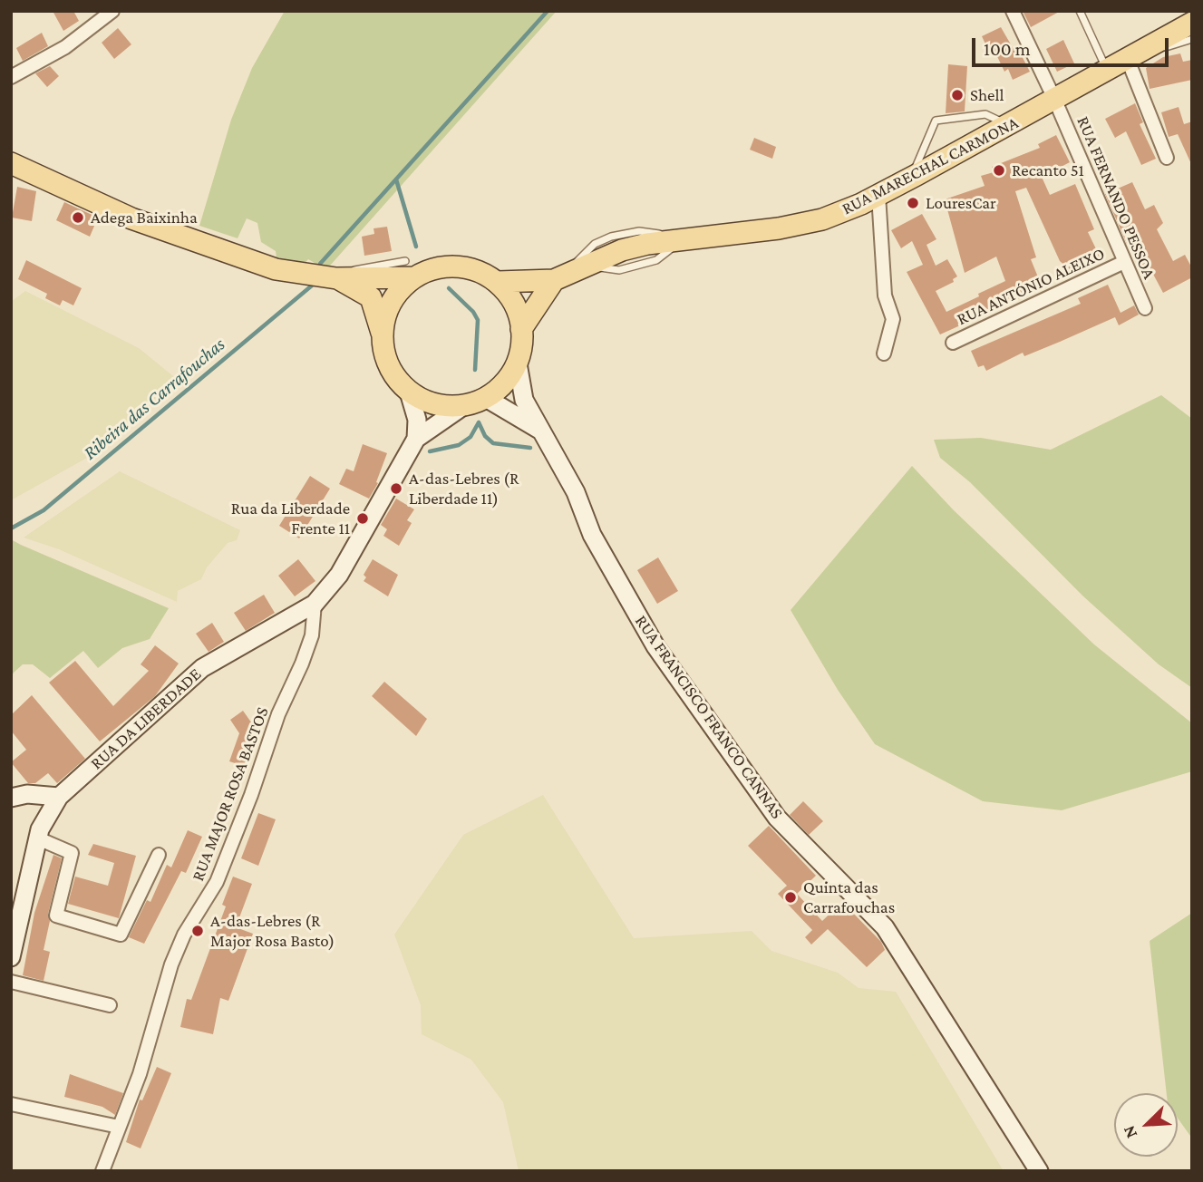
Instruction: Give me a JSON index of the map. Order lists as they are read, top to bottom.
{
  "streets": {
    "main road": ["RUA MARECHAL CARMONA"],
    "street": [
      "RUA FERNANDO PESSOA",
      "RUA ANTÓNIO ALEIXO",
      "RUA FRANCISCO FRANCO CANNAS",
      "RUA DA LIBERDADE",
      "RUA MAJOR ROSA BASTOS"
    ]
  },
  "crossings": [
    ["RUA MARECHAL CARMONA", "RUA FERNANDO PESSOA"],
    ["RUA MARECHAL CARMONA", "RUA FRANCISCO FRANCO CANNAS"],
    ["RUA MARECHAL CARMONA", "RUA DA LIBERDADE"],
    ["RUA FERNANDO PESSOA", "RUA ANTÓNIO ALEIXO"],
    ["RUA FRANCISCO FRANCO CANNAS", "RUA DA LIBERDADE"],
    ["RUA DA LIBERDADE", "RUA MAJOR ROSA BASTOS"]
  ],
  "water": ["Ribeira das Carrafouchas"],
  "places": [
    "Shell",
    "Recanto 51",
    "LouresCar",
    "Adega Baixinha",
    "A-das-Lebres (R Liberdade 11)",
    "Rua da Liberdade Frente 11",
    "Quinta das Carrafouchas",
    "A-das-Lebres (R Major Rosa Basto)"
  ],
  "scale_bar": "100 m",
  "north": "bottom left"
}
